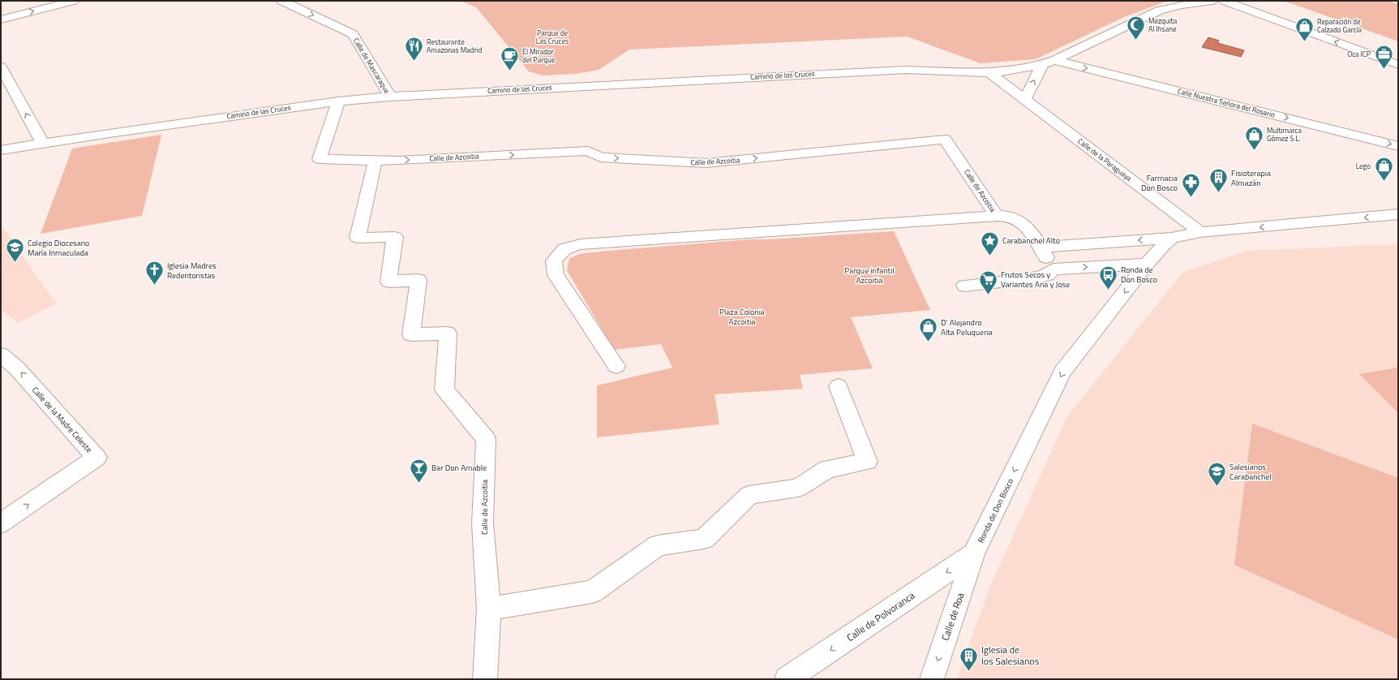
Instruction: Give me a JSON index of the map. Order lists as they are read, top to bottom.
{
  "streets": {
    "street": [
      "Calle de Mascaraque",
      "Camino de las Cruces",
      "Calle Nuestra Señora del Rosario",
      "Calle de Azcoitia",
      "Calle de la Paraguaya",
      "Calle de la Madre Celeste",
      "Ronda de Don Bosco",
      "Calle de Polvoranca",
      "Calle de Roa"
    ]
  },
  "crossings": [
    ["Calle de Mascaraque", "Camino de las Cruces"],
    ["Camino de las Cruces", "Calle Nuestra Señora del Rosario"],
    ["Camino de las Cruces", "Calle de Azcoitia"],
    ["Camino de las Cruces", "Calle de la Paraguaya"],
    ["Ronda de Don Bosco", "Calle de Polvoranca"],
    ["Ronda de Don Bosco", "Calle de Roa"],
    ["Calle de Polvoranca", "Calle de Roa"]
  ],
  "one_way": [
    "Calle de Mascaraque",
    "Ronda de Don Bosco",
    "Calle de Polvoranca",
    "Calle de Roa"
  ],
  "parks": ["Parque de Las Cruces", "Parque infantil Azcoitia", "Plaza Colonia Azcoitia"],
  "places": {
    "mosque": ["Mezquita Al Ihsane"],
    "shop": [
      "Reparación de Calzado García",
      "Multimarca Gómez S.L.",
      "Lego",
      "D' Alejandro Alta Peluqueria"
    ],
    "restaurant": ["Restaurante Amazonas Madrid"],
    "office": ["Oca ICP"],
    "cafe": ["El Mirador del Parque"],
    "building": ["Fisioterapia Almazán", "Iglesia de los Salesianos"],
    "pharmacy": ["Farmacia Don Bosco"],
    "place": ["Carabanchel Alto"],
    "school or university": ["Colegio Diocesano María Inmaculada", "Salesianos Carabanchel"],
    "church": ["Iglesia Madres Redentoristas"],
    "bus stop": ["Ronda de Don Bosco"],
    "supermarket": ["Frutos Secos y Variantes Ana y Jose"],
    "bar": ["Bar Don Amable"]
  }
}
